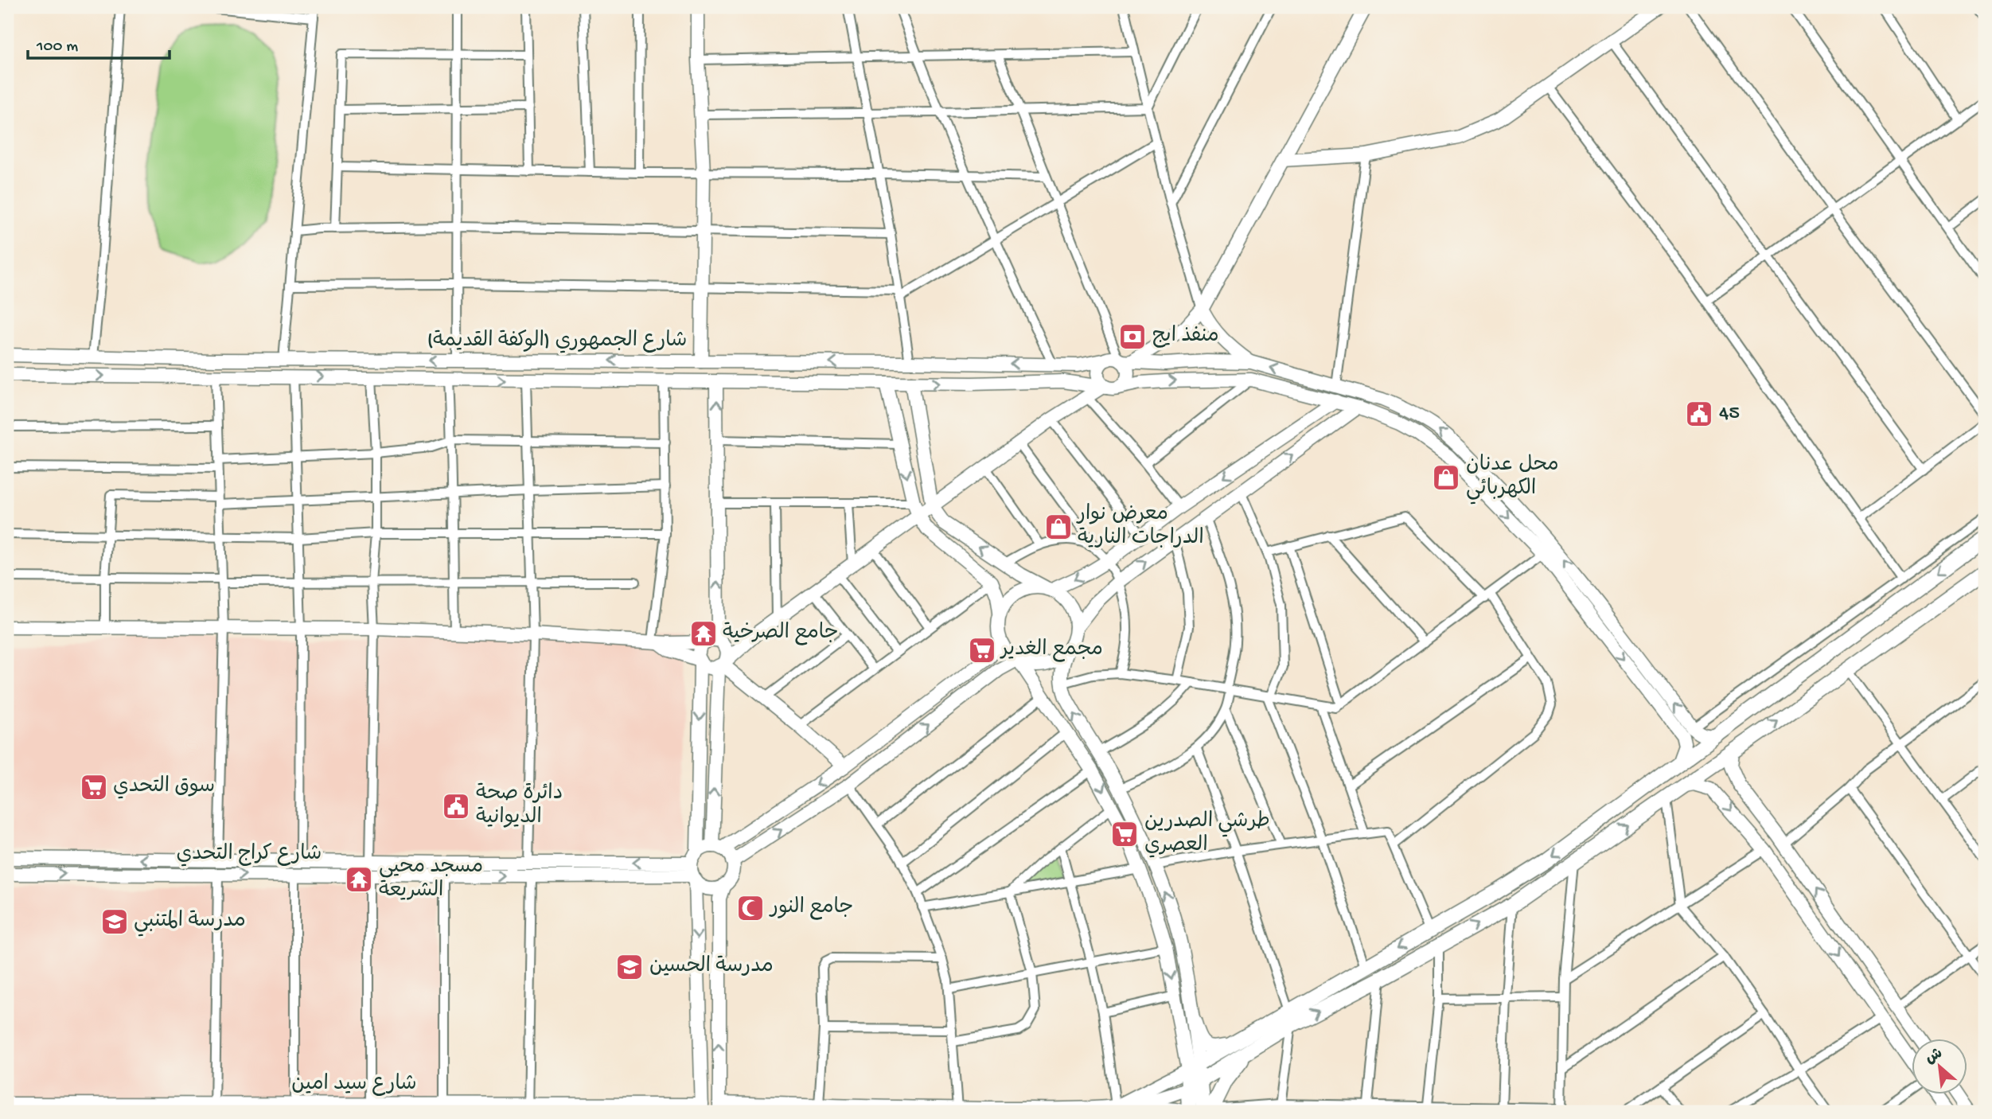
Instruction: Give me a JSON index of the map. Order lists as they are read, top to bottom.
{
  "streets": {
    "street": ["شارع الجمهوري (الوكفة القديمة)", "شارع كراج التحدي", "شارع سيد امين"]
  },
  "places": {
    "bank": ["منفذ ايج"],
    "public building": ["45", "دائرة صحة الديوانية"],
    "shop": ["محل عدنان الكهربائي", "معرض نوار الدراجات النارية"],
    "temple": ["جامع الصرخية", "مسجد محيي الشريعة"],
    "supermarket": ["مجمع الغدير", "سوق التحدي", "طرشي الصدرين العصري"],
    "mosque": ["جامع النور"],
    "school or university": ["مدرسة المتنبي", "مدرسة الحسين"]
  },
  "scale_bar": "100 m",
  "north": "top left"
}
